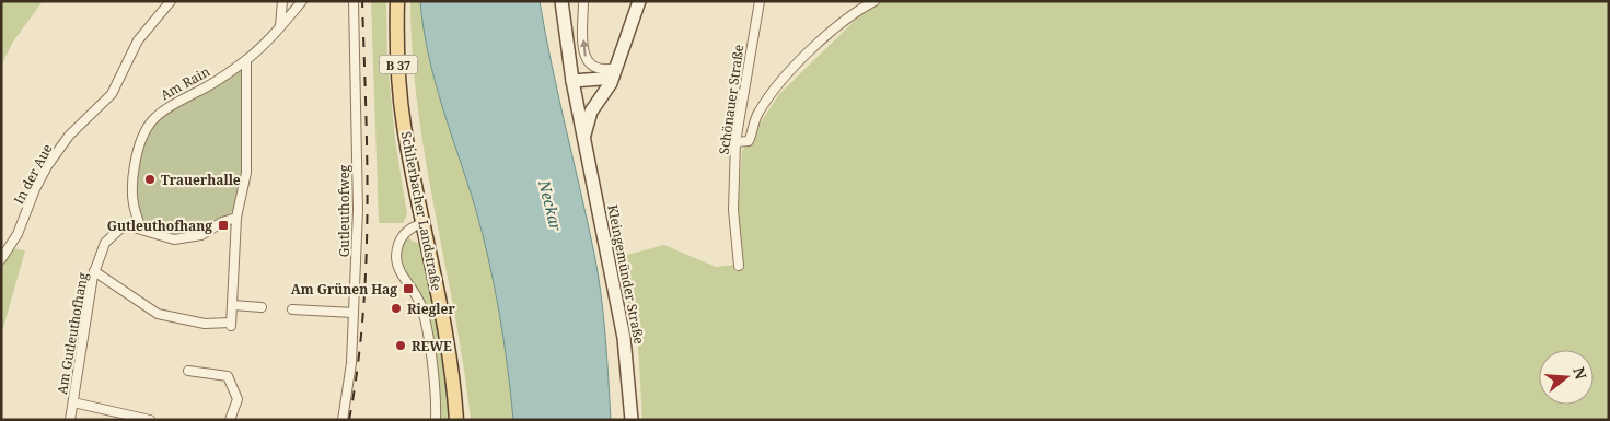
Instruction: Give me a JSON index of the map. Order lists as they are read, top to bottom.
{
  "streets": {
    "main road": ["B 37", "Schlierbacher Landstraße", "Kleingemünder Straße"],
    "street": [
      "Am Rain",
      "Schönauer Straße",
      "In der Aue",
      "Gutleuthofweg",
      "Am Gutleuthofhang"
    ]
  },
  "crossings": [
    ["Am Rain", "Am Gutleuthofhang"]
  ],
  "water": ["Neckar"],
  "places": {
    "other": ["Trauerhalle", "Riegler", "REWE"],
    "transit": ["Gutleuthofhang", "Am Grünen Hag"]
  },
  "north": "right"
}
